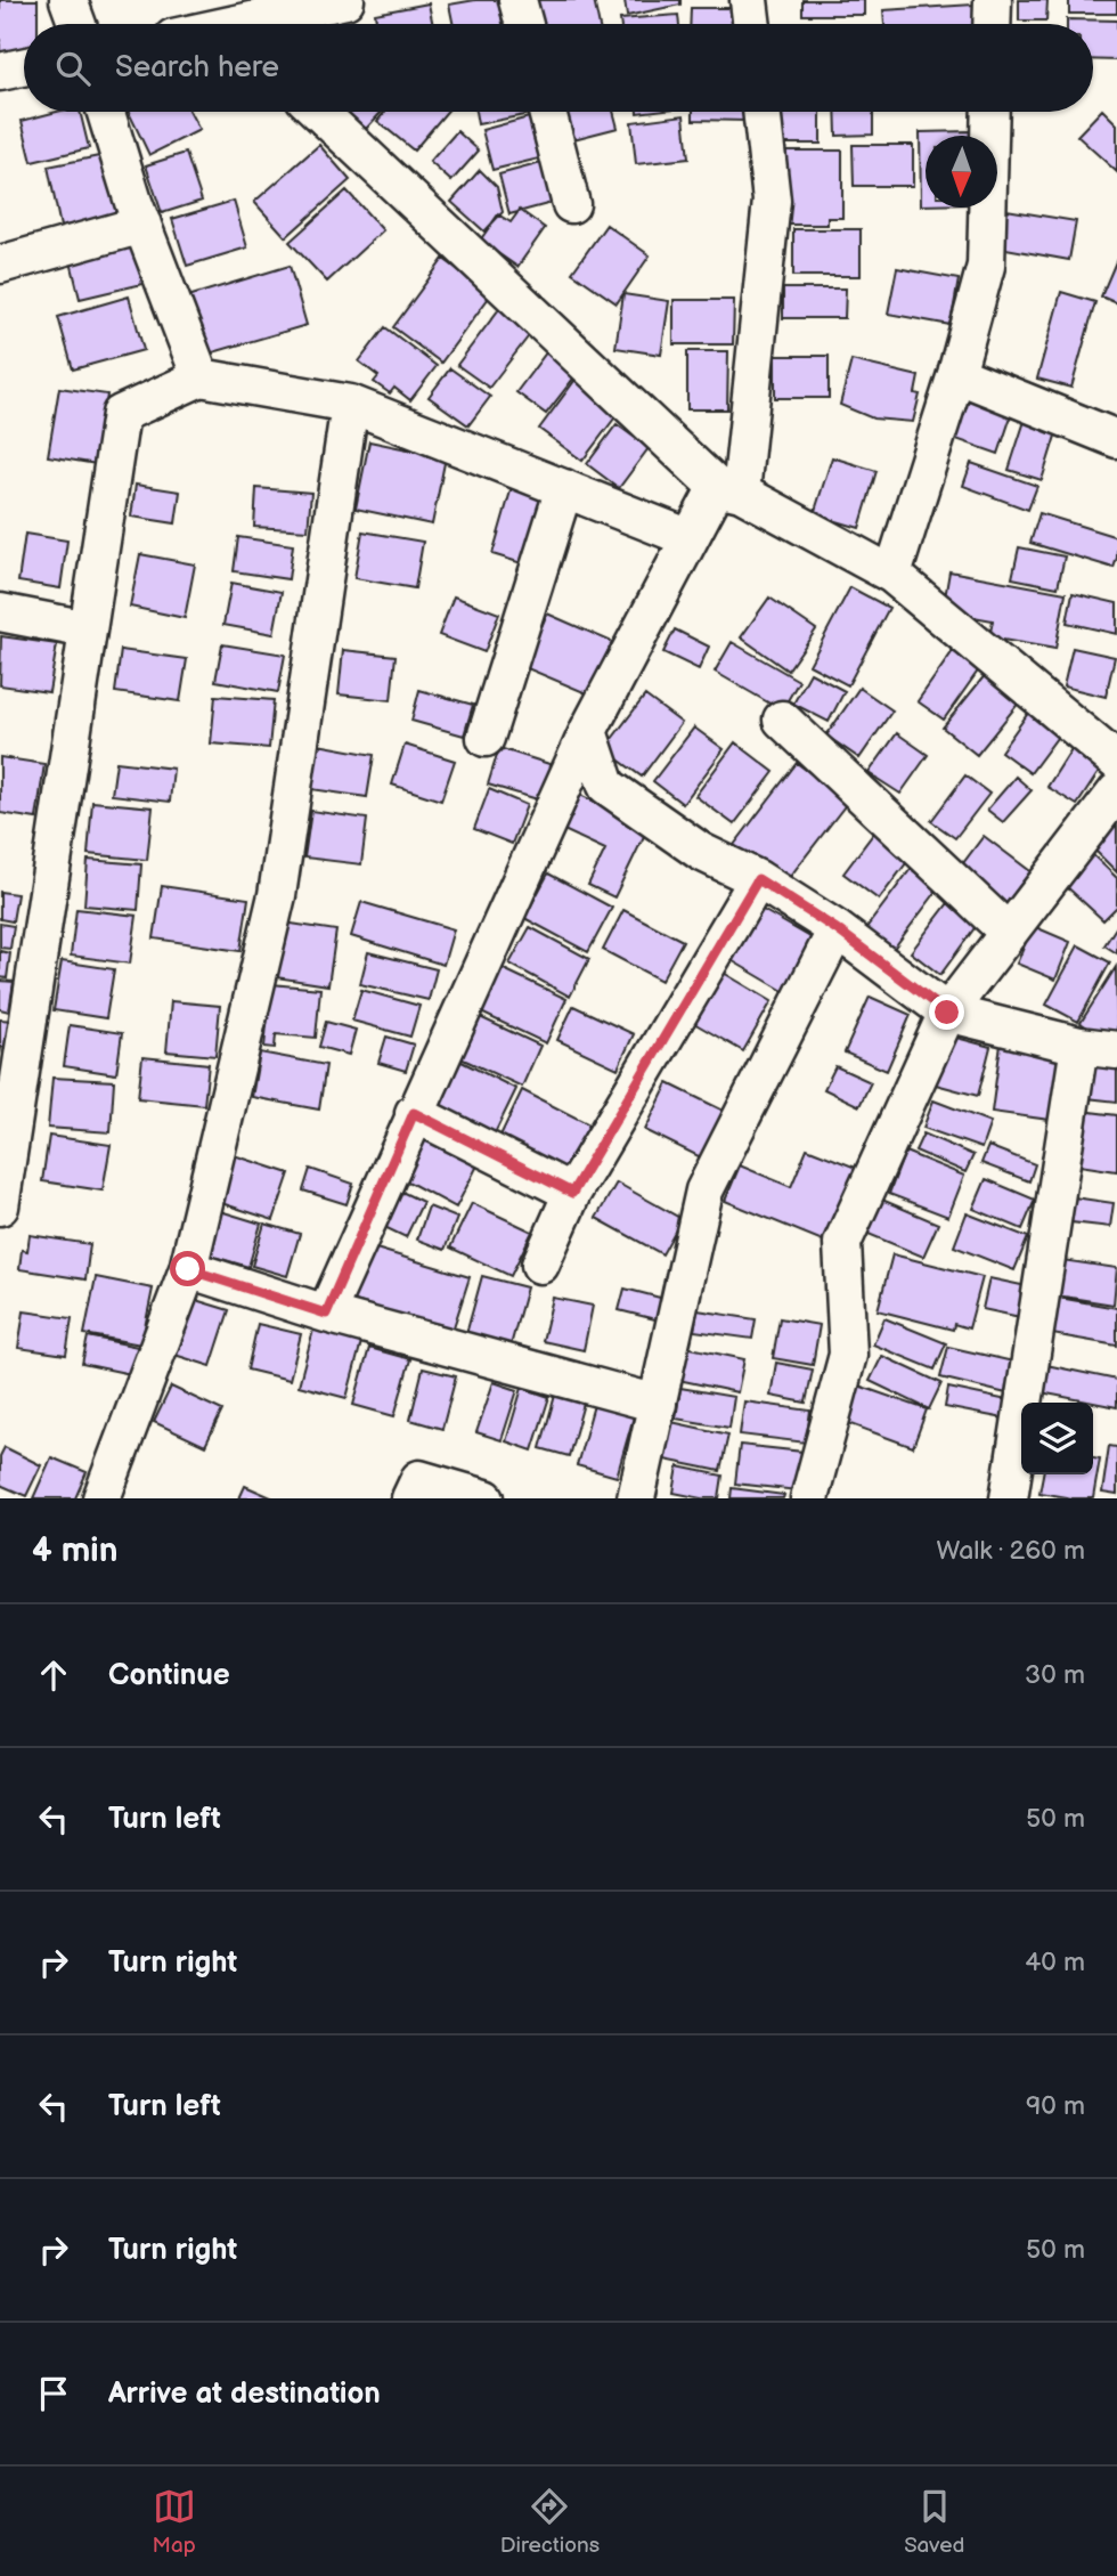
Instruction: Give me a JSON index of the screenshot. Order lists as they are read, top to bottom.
{
  "north": "bottom",
  "page": {
    "search": "Search here",
    "heading": ["4 min", "Walk · 260 m"],
    "list": [
      ["Continue", "30 m"],
      ["Turn left", "50 m"],
      ["Turn right", "40 m"],
      ["Turn left", "90 m"],
      ["Turn right", "50 m"],
      "Arrive at destination"
    ],
    "nav": ["Map", "Directions", "Saved"]
  }
}
